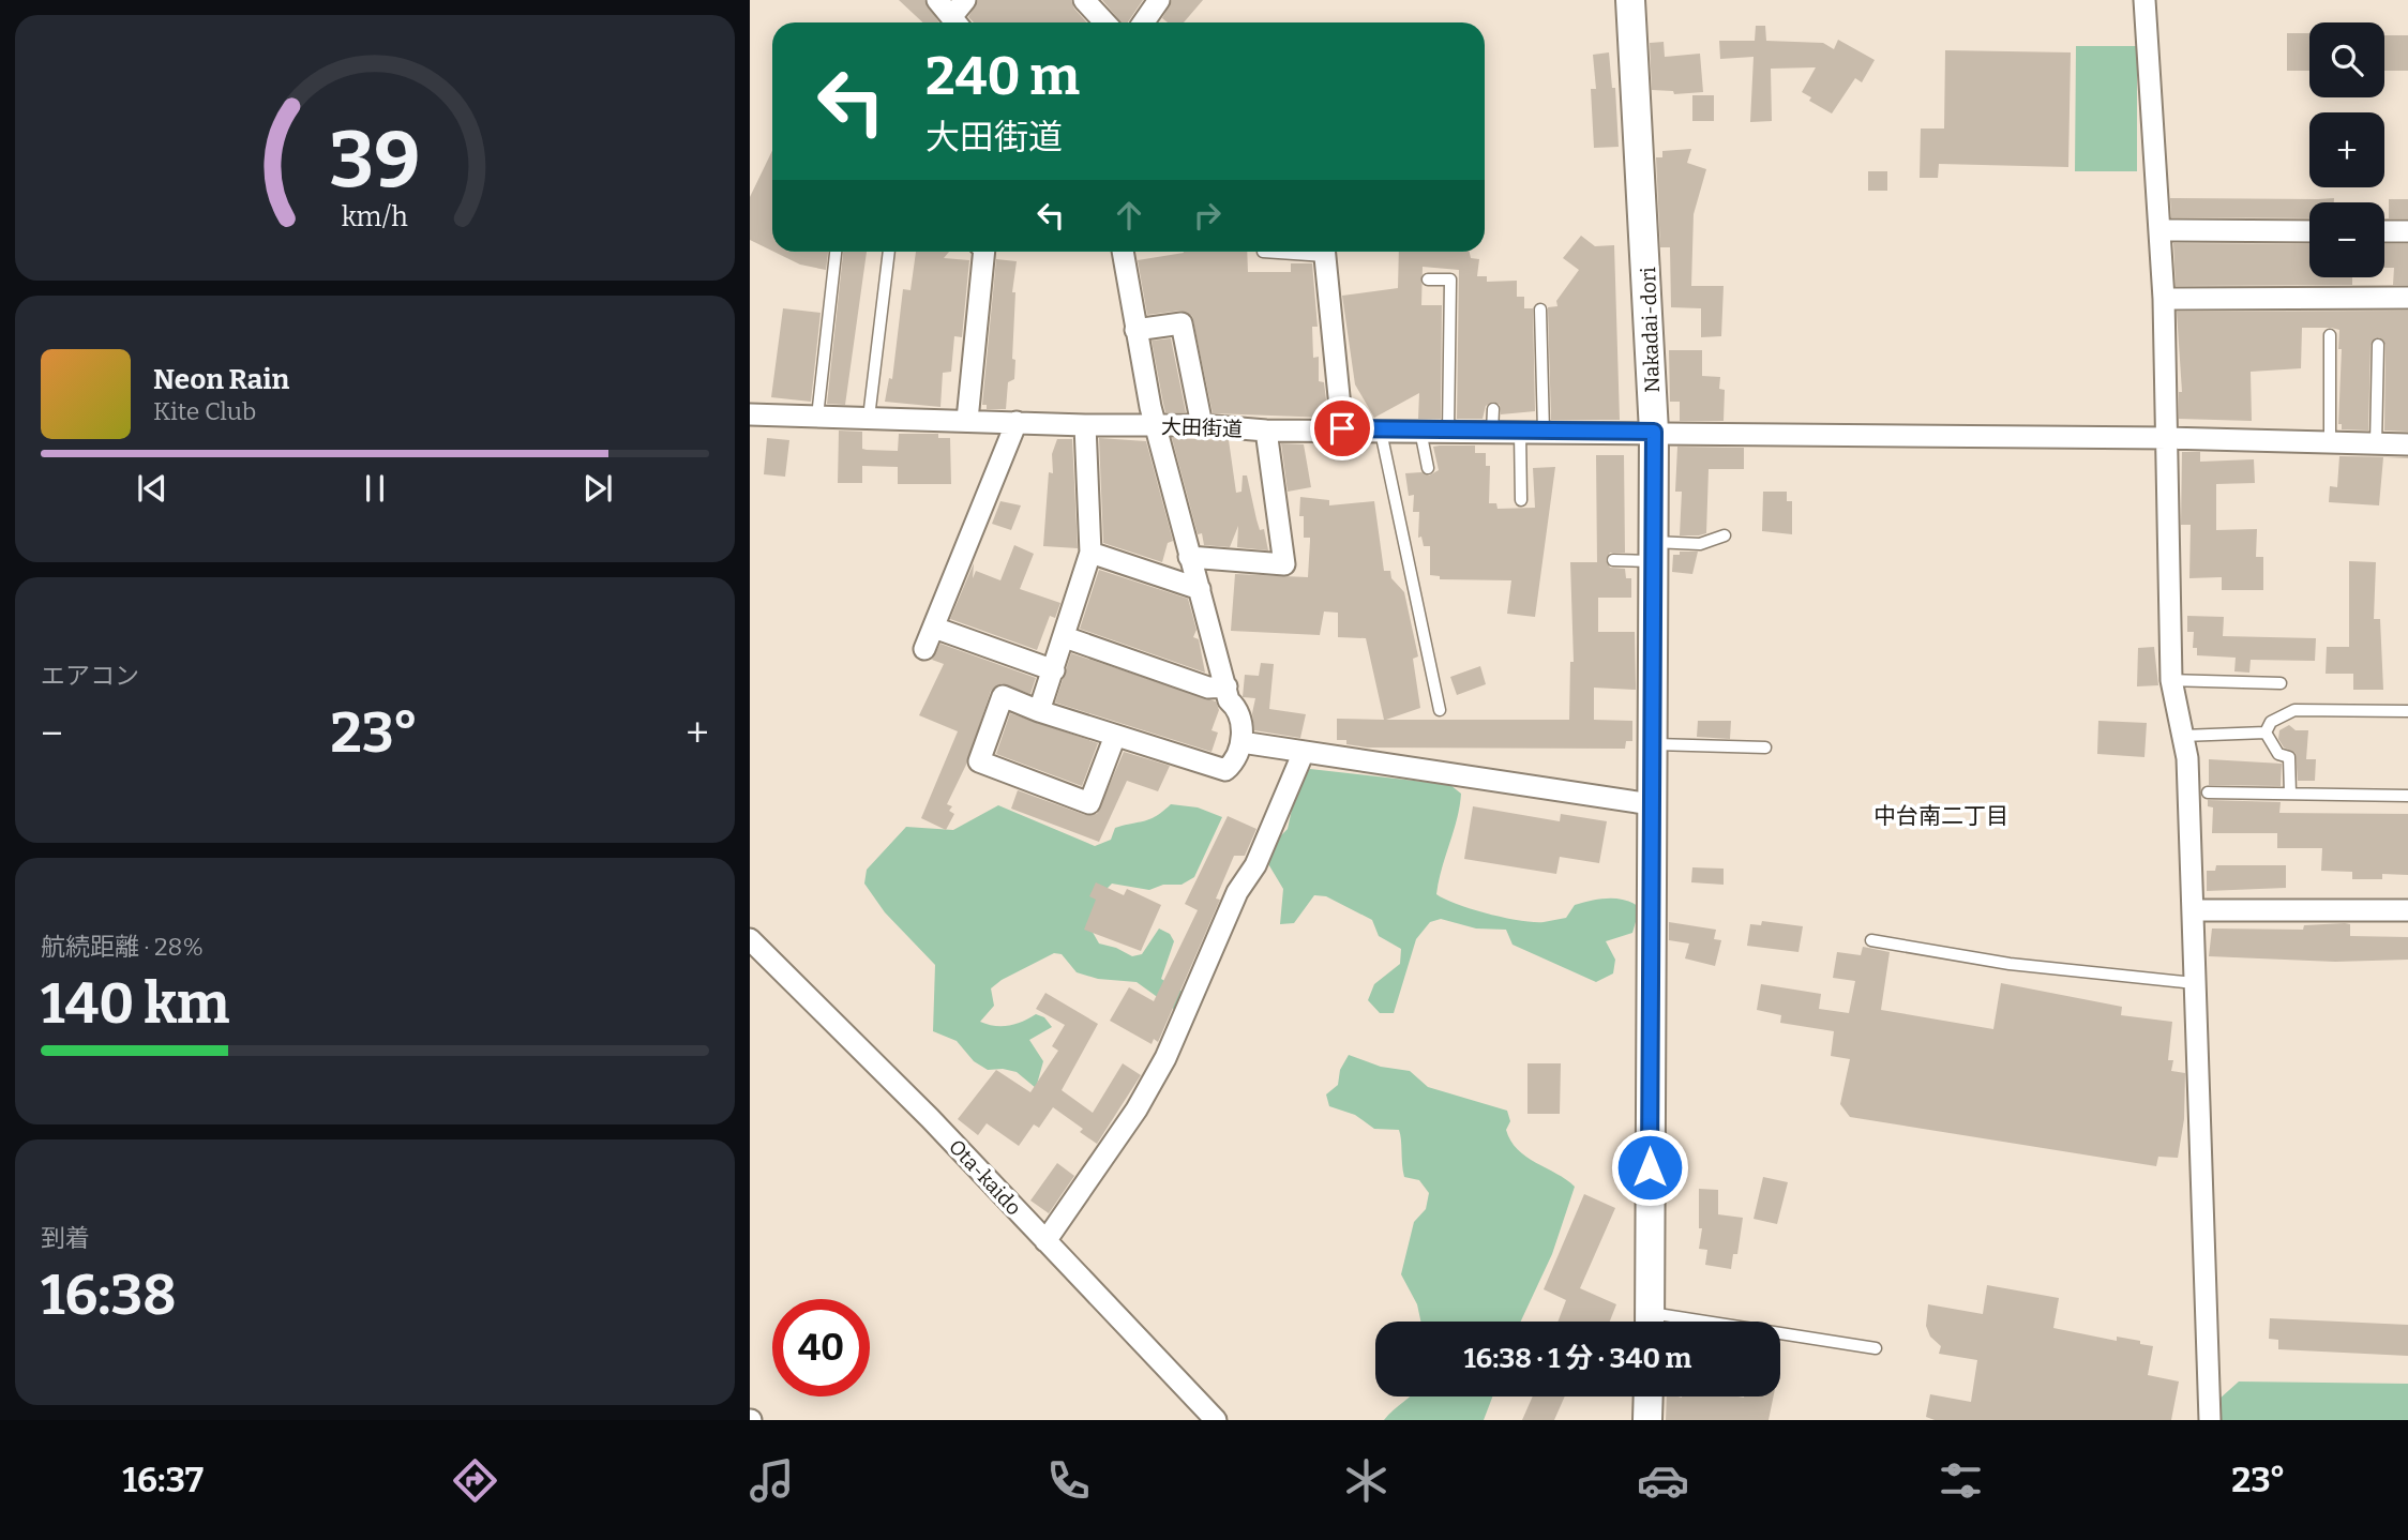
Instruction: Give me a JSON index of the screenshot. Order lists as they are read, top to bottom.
{
  "streets": {
    "street": ["Nakadai-dori", "大田街道", "Ota-kaido"]
  },
  "crossings": [
    ["Nakadai-dori", "大田街道"]
  ],
  "districts": ["中台南二丁目"],
  "page": {
    "map_buttons": ["+", "−"],
    "turn": ["240 m", "大田街道"],
    "song": ["Neon Rain", "Kite Club"],
    "tile": [
      "エアコン",
      ["航続距離 · 28%", "140 km"],
      ["到着", "16:38"]
    ],
    "heat": ["−", "23°", "+"],
    "limit": "40",
    "trip": "16:38 · 1 分 · 340 m",
    "tabs": ["16:37", "23°"],
    "gauge": ["39", "km/h"]
  }
}
